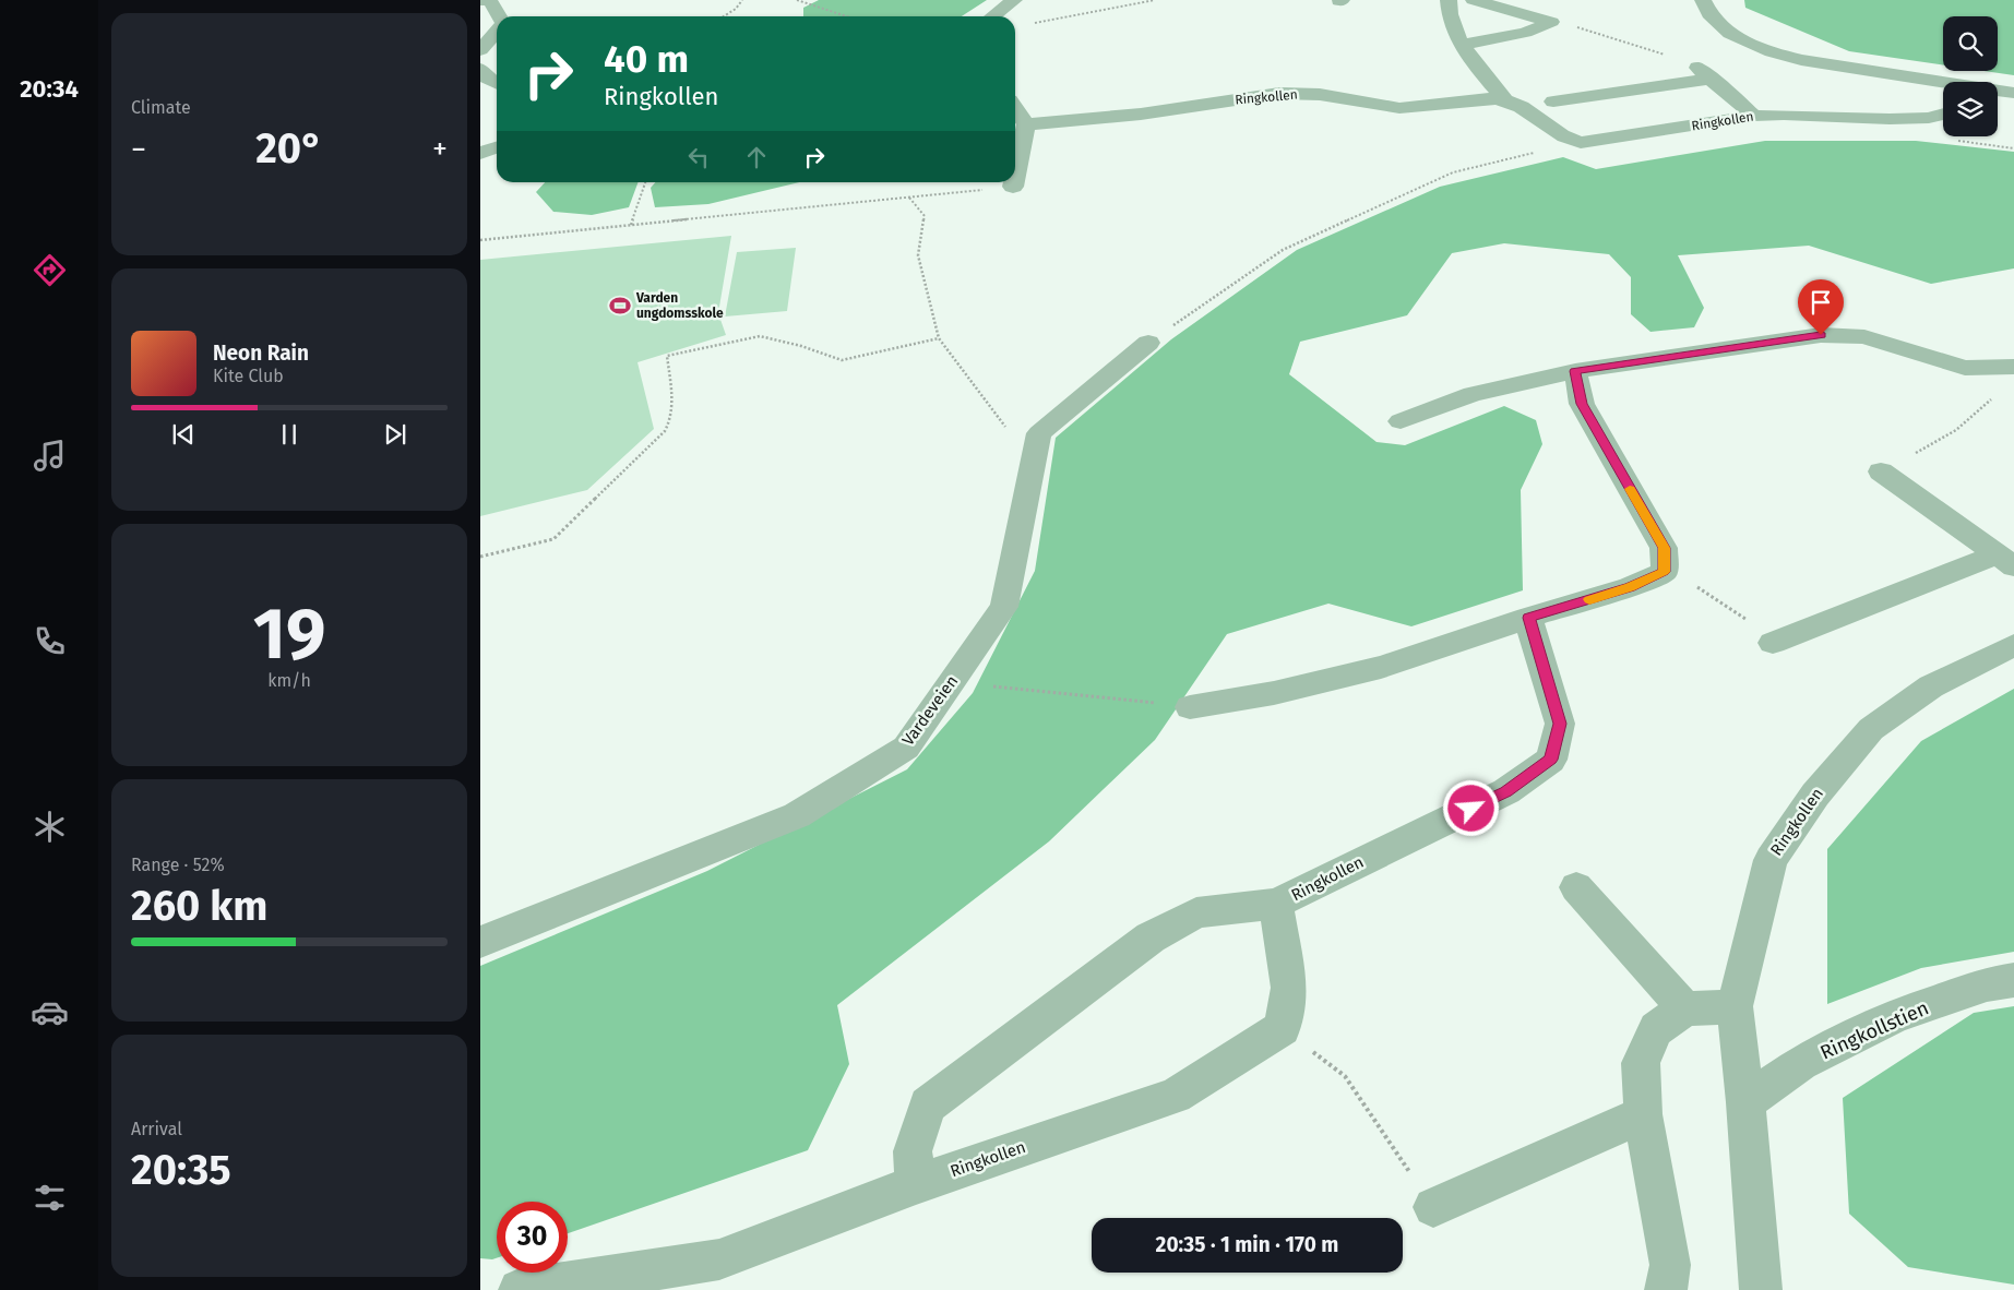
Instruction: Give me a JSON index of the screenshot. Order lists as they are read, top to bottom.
{
  "streets": {
    "street": ["Ringkollen", "Vardeveien", "Ringkollstien"]
  },
  "crossings": [
    ["Ringkollen", "Ringkollstien"]
  ],
  "places": {
    "sports": ["Varden ungdomsskole"]
  },
  "page": {
    "tabs": "20:34",
    "tile": [
      "Climate",
      ["19", "km/h"],
      ["Range · 52%", "260 km"],
      ["Arrival", "20:35"]
    ],
    "turn": ["40 m", "Ringkollen"],
    "heat": ["−", "20°", "+"],
    "song": ["Neon Rain", "Kite Club"],
    "limit": "30",
    "trip": "20:35 · 1 min · 170 m"
  }
}
